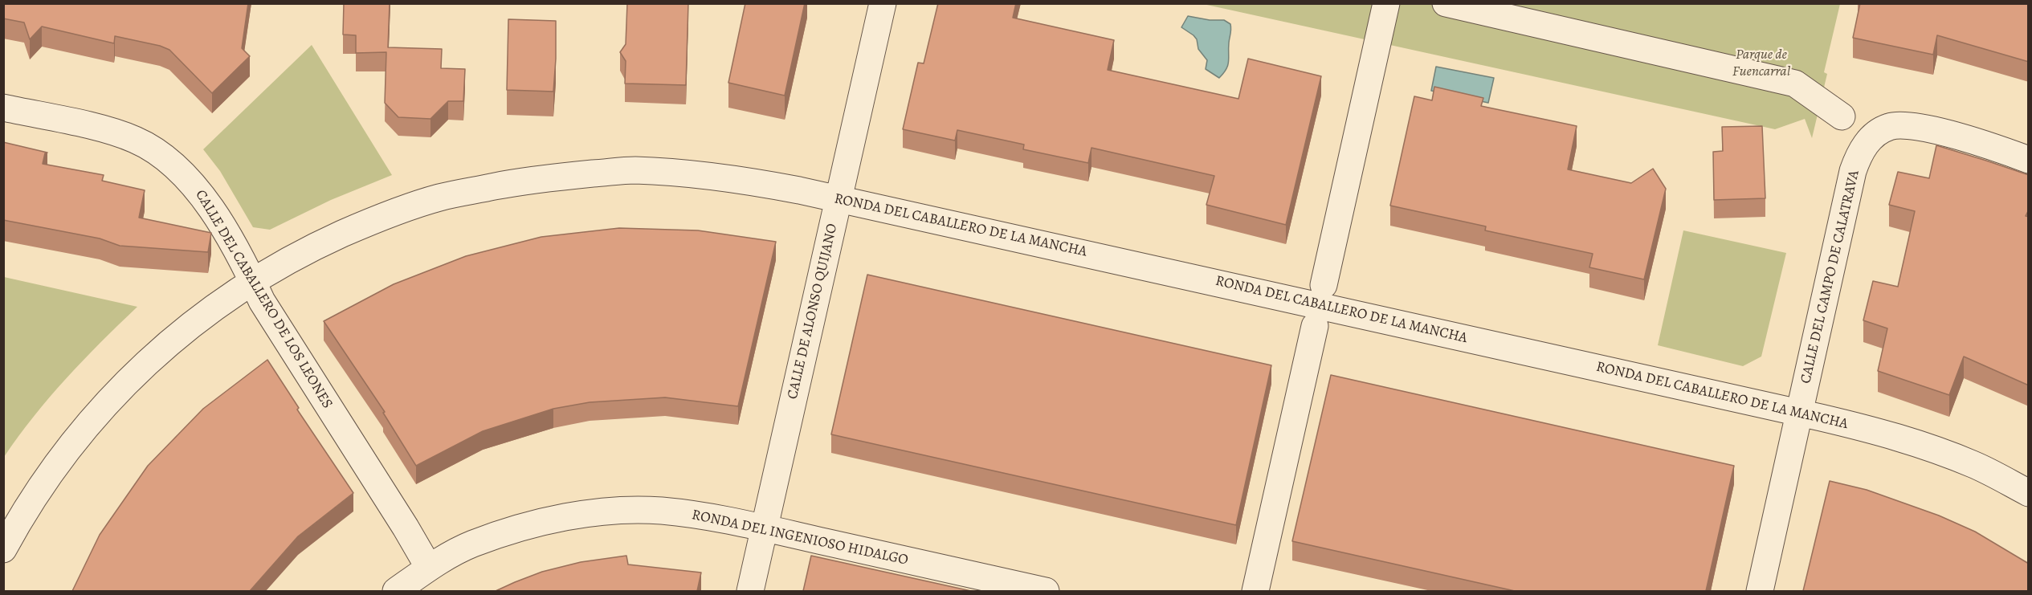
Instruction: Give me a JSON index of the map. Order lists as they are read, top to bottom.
{
  "streets": {
    "street": [
      "RONDA DEL CABALLERO DE LA MANCHA",
      "CALLE DEL CAMPO DE CALATRAVA",
      "CALLE DEL CABALLERO DE LOS LEONES",
      "CALLE DE ALONSO QUIJANO",
      "RONDA DEL INGENIOSO HIDALGO"
    ]
  },
  "crossings": [
    ["RONDA DEL CABALLERO DE LA MANCHA", "CALLE DEL CAMPO DE CALATRAVA"],
    ["RONDA DEL CABALLERO DE LA MANCHA", "CALLE DEL CABALLERO DE LOS LEONES"],
    ["RONDA DEL CABALLERO DE LA MANCHA", "CALLE DE ALONSO QUIJANO"],
    ["CALLE DEL CABALLERO DE LOS LEONES", "RONDA DEL INGENIOSO HIDALGO"],
    ["CALLE DE ALONSO QUIJANO", "RONDA DEL INGENIOSO HIDALGO"]
  ],
  "parks": ["Parque de Fuencarral"]
}
